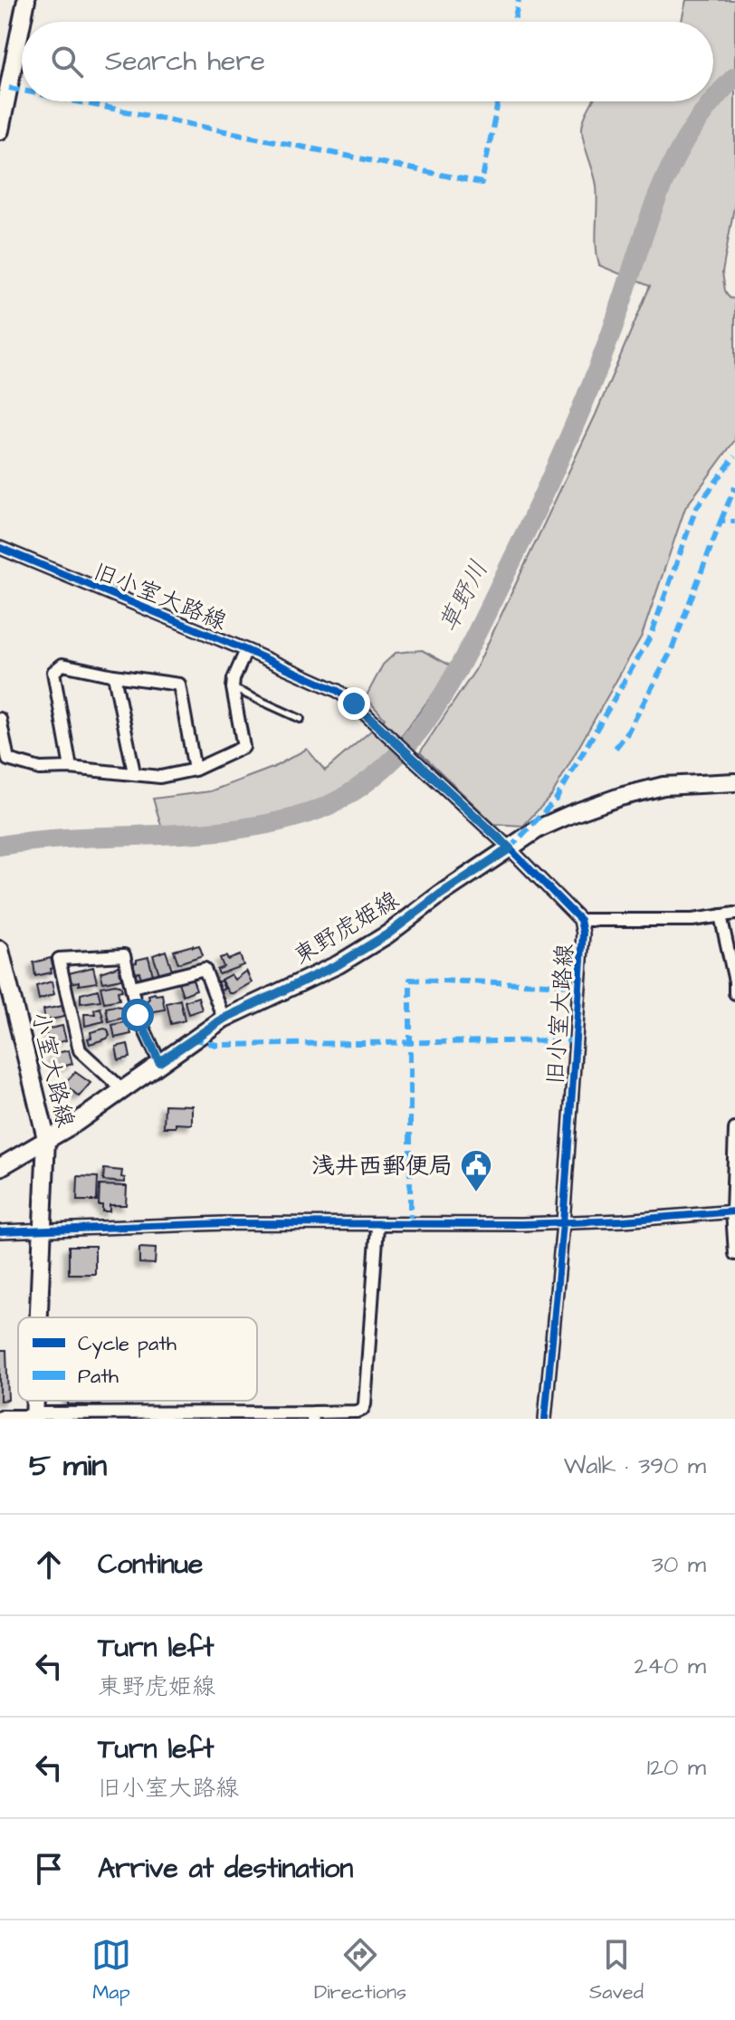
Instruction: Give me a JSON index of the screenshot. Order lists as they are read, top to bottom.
{
  "streets": {
    "main road": ["東野虎姫線", "小室大路線"],
    "street": ["旧小室大路線"]
  },
  "crossings": [
    ["旧小室大路線", "東野虎姫線"],
    ["東野虎姫線", "小室大路線"]
  ],
  "water": ["草野川"],
  "places": {
    "public building": ["浅井西郵便局"]
  },
  "legend": ["Cycle path", "Path"],
  "page": {
    "search": "Search here",
    "heading": ["5 min", "Walk · 390 m"],
    "list": [
      ["Continue", "30 m"],
      ["Turn left", "東野虎姫線", "240 m"],
      ["Turn left", "旧小室大路線", "120 m"],
      "Arrive at destination"
    ],
    "nav": ["Map", "Directions", "Saved"]
  }
}
